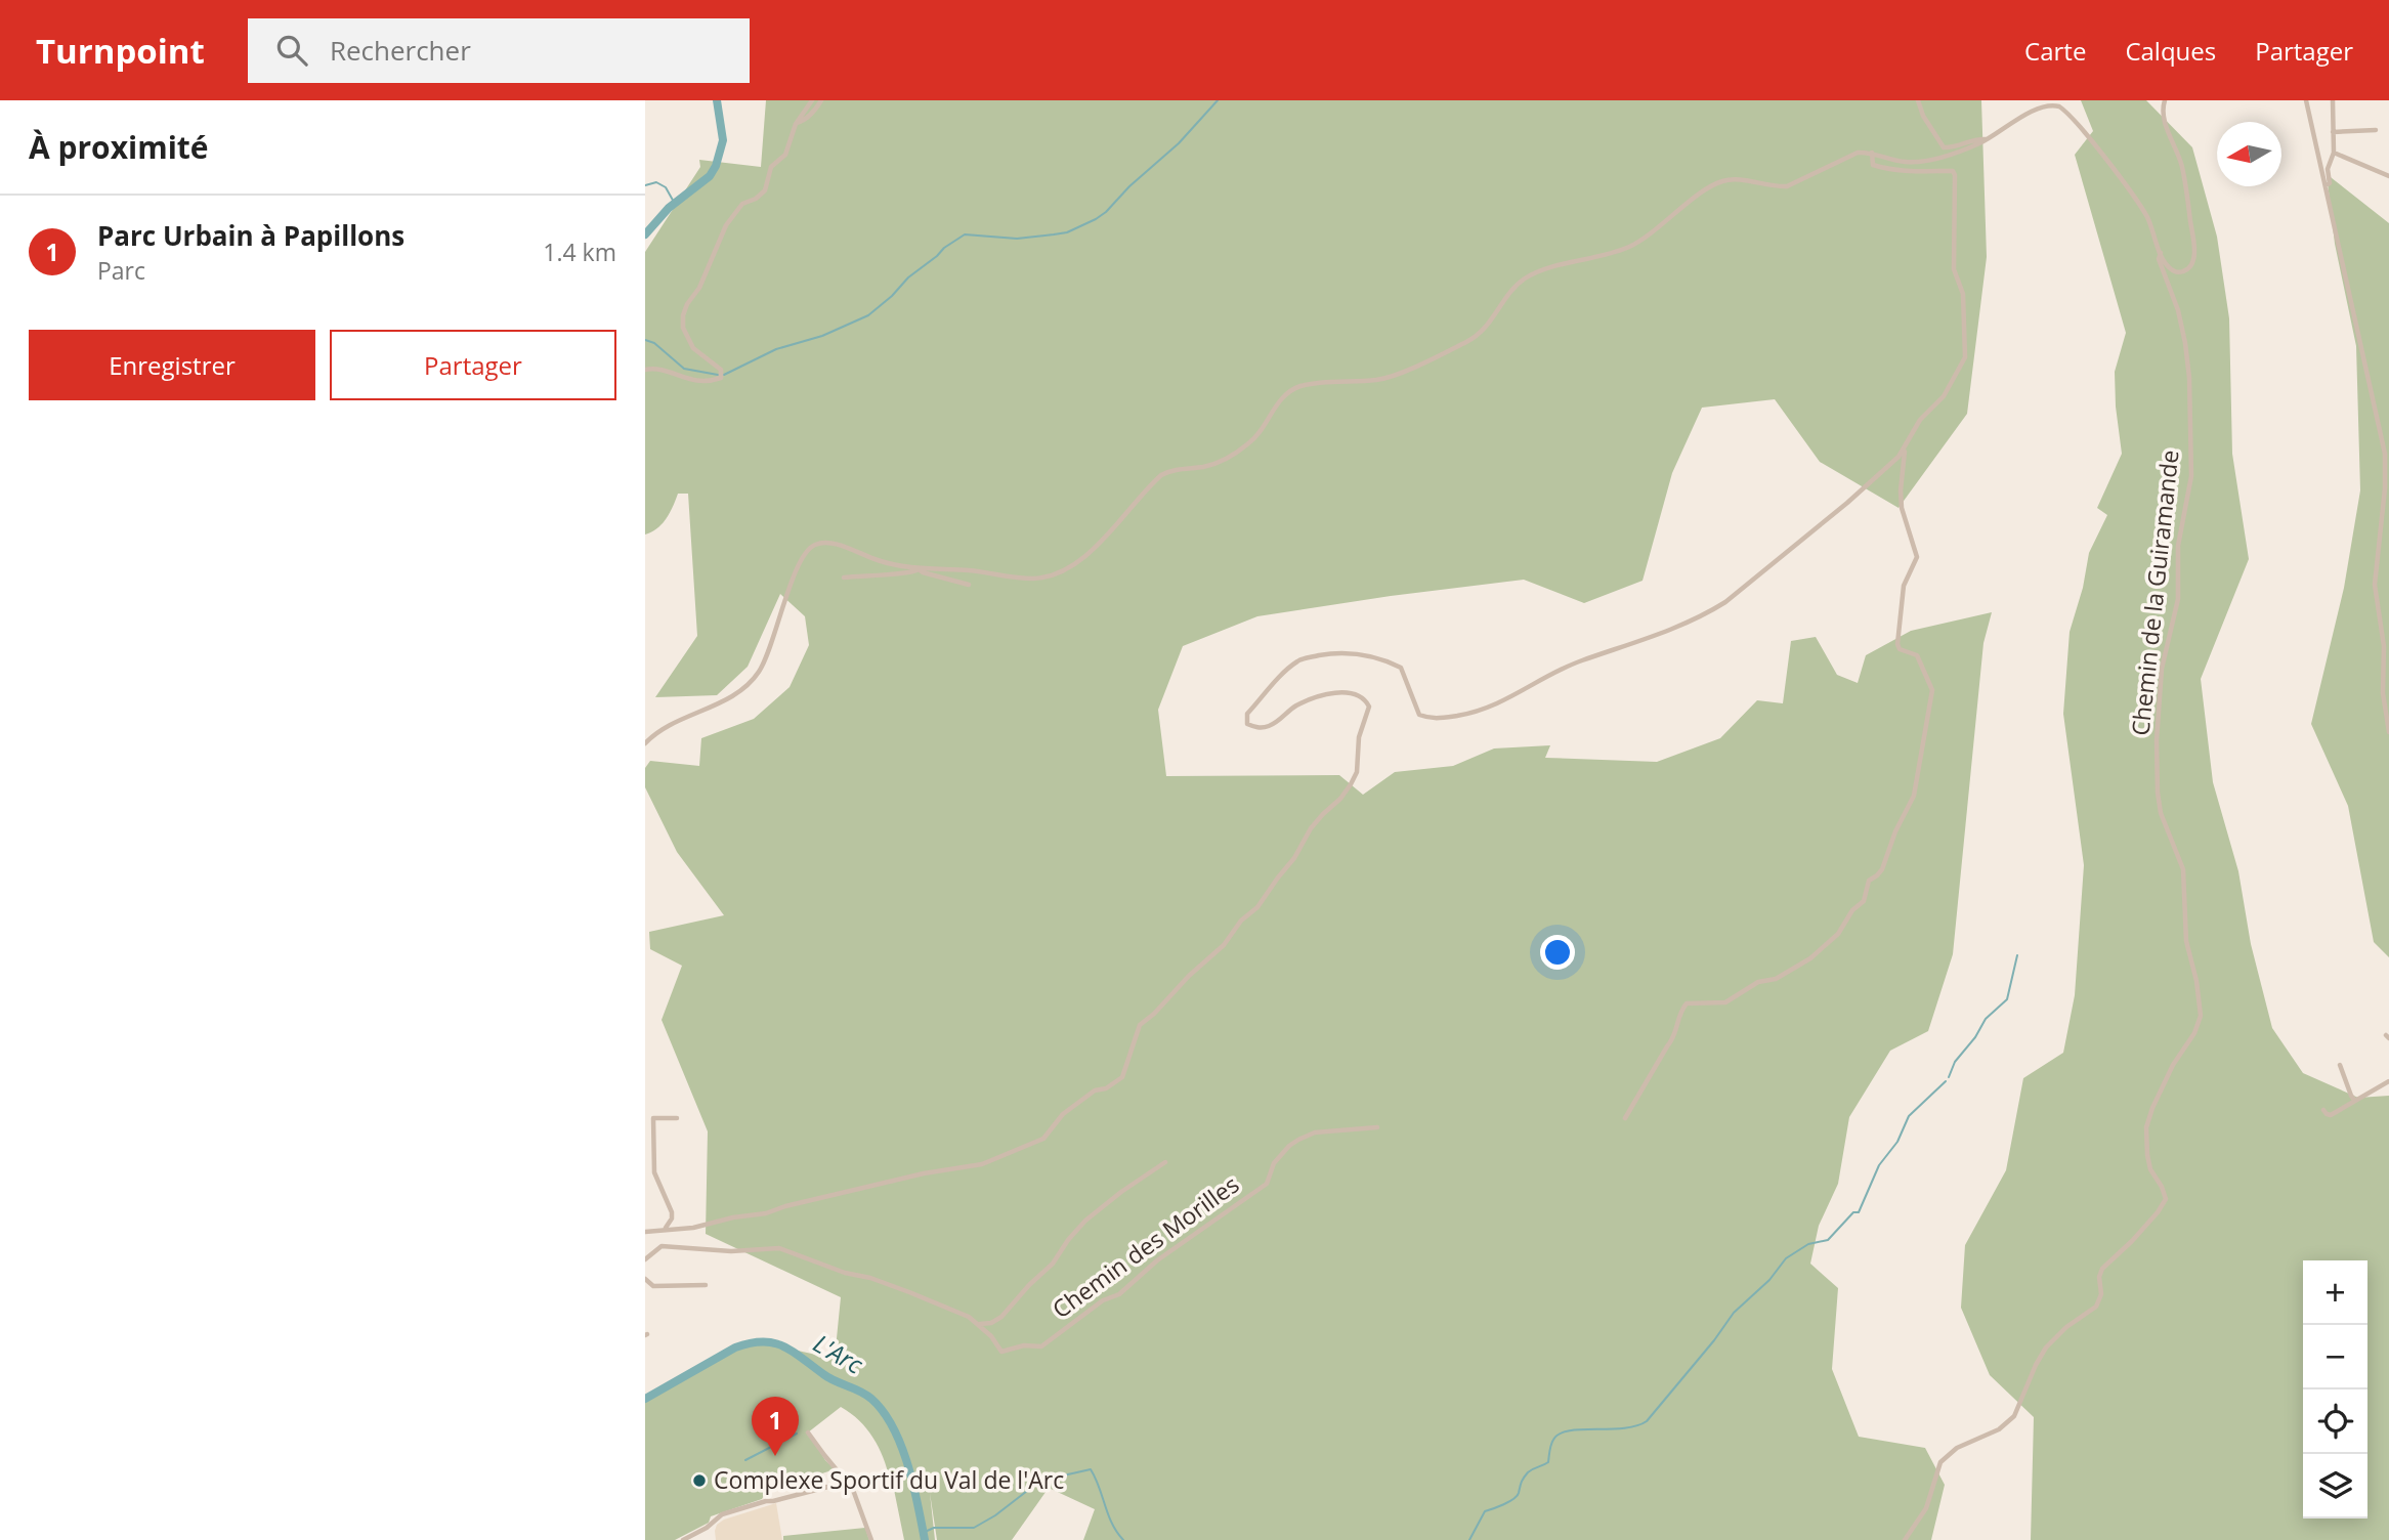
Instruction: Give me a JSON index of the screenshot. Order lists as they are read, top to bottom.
{
  "streets": {
    "street": ["Chemin de la Guiramande", "Chemin des Morilles"]
  },
  "water": ["L'Arc"],
  "places": ["Complexe Sportif du Val de l'Arc"],
  "north": "left",
  "page": {
    "header": "Turnpoint",
    "search": "Rechercher",
    "nav": ["Carte", "Calques", "Partager"],
    "heading": "À proximité",
    "list": [
      {
        "mark": "1",
        "name": "Parc Urbain à Papillons",
        "note": "Parc",
        "value": "1.4 km"
      }
    ],
    "buttons": ["Enregistrer", "Partager"],
    "map_buttons": ["+", "−"],
    "pins": "1"
  }
}
